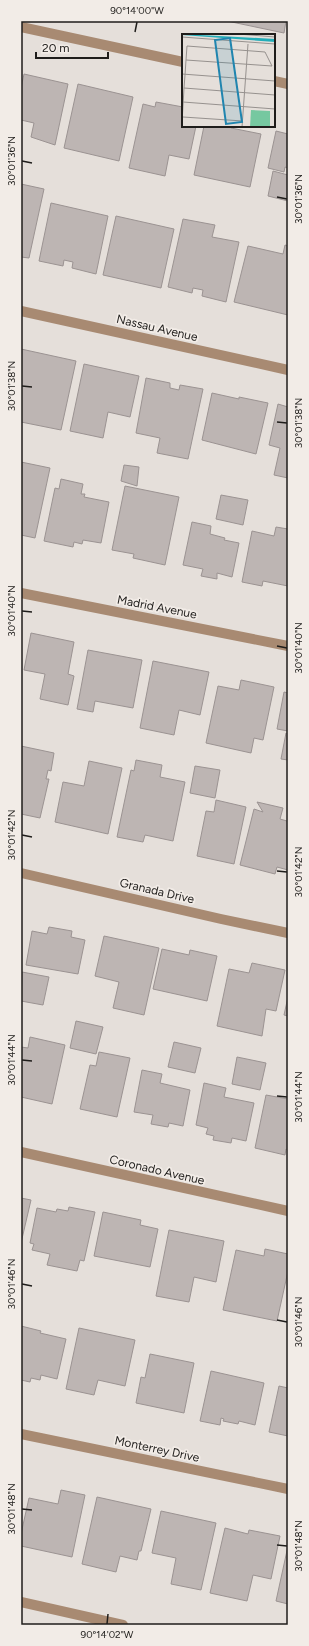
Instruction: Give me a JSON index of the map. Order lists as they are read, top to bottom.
{
  "streets": {
    "street": [
      "Nassau Avenue",
      "Madrid Avenue",
      "Granada Drive",
      "Coronado Avenue",
      "Monterrey Drive"
    ]
  },
  "scale_bar": "20 m",
  "coordinates": [
    "90°14'00\"W",
    "30°01'36\"N",
    "30°01'38\"N",
    "30°01'40\"N",
    "30°01'42\"N",
    "30°01'44\"N",
    "30°01'46\"N",
    "30°01'48\"N",
    "90°14'02\"W"
  ]
}
